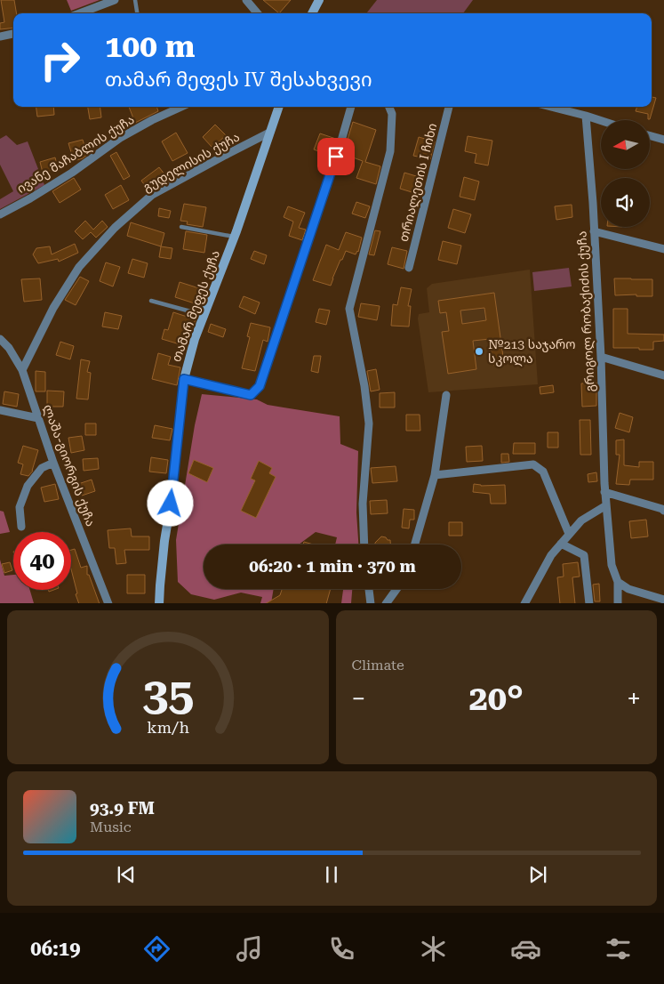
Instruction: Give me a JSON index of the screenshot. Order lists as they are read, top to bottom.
{
  "streets": {
    "street": [
      "ივანე მაჩაბლის ქუჩა",
      "გუდელისის ქუჩა",
      "თრიალეთის I ჩიხი",
      "თამარ მეფეს ქუჩა",
      "გრიგოლ რობაქიძის ქუჩა",
      "ლაშა-გიორგის ქუჩა"
    ]
  },
  "crossings": [
    ["გუდელისის ქუჩა", "თამარ მეფეს ქუჩა"],
    ["გუდელისის ქუჩა", "ლაშა-გიორგის ქუჩა"]
  ],
  "places": ["№213 საჯარო სკოლა"],
  "north": "left",
  "page": {
    "turn": ["100 m", "თამარ მეფეს IV შესახვევი"],
    "limit": "40",
    "trip": "06:20 · 1 min · 370 m",
    "tile": "Climate",
    "heat": ["−", "20°", "+"],
    "song": ["93.9 FM", "Music"],
    "tabs": "06:19",
    "gauge": ["35", "km/h"]
  }
}
